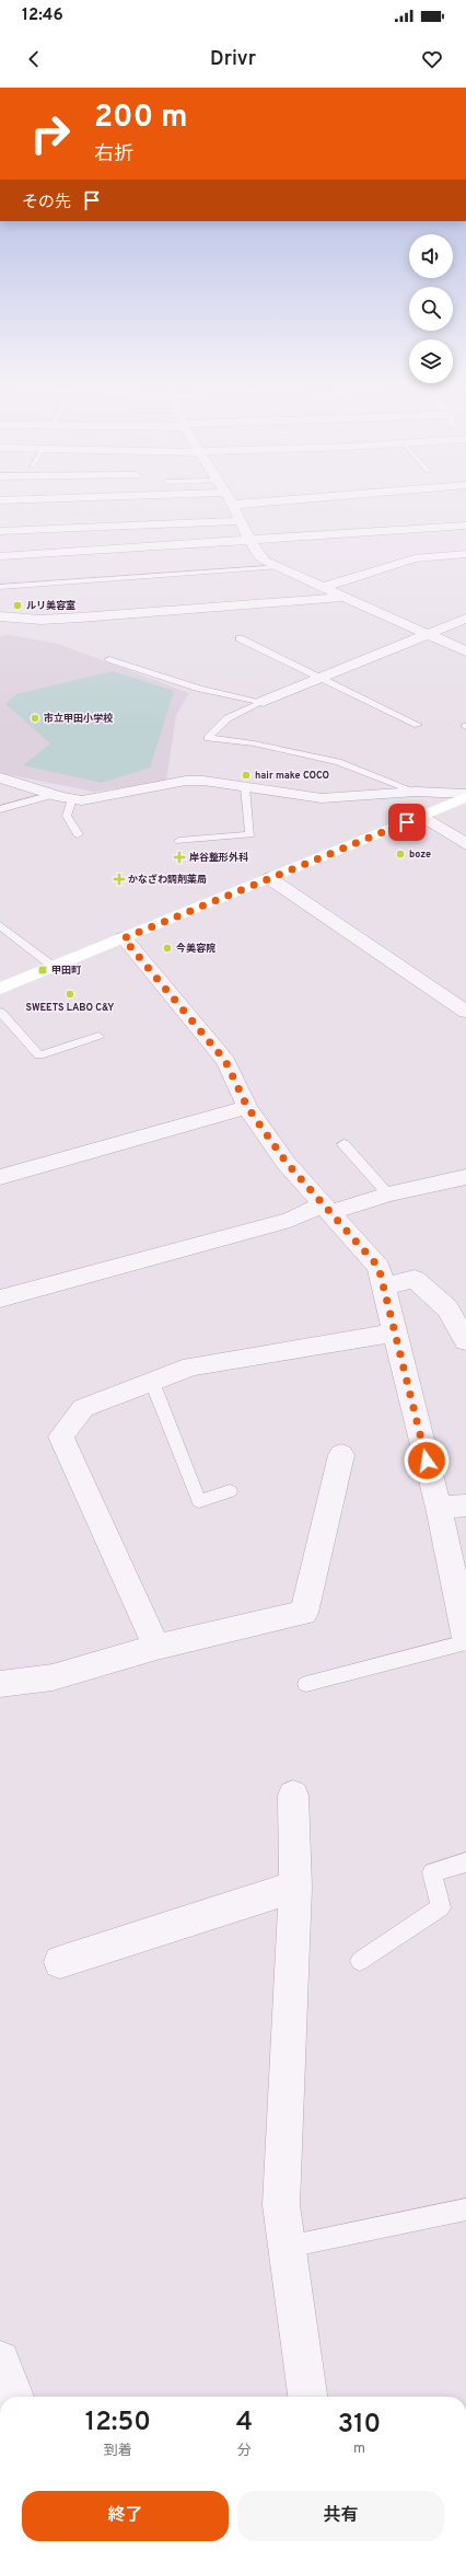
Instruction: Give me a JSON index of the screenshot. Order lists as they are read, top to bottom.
{
  "places": {
    "other": [
      "ルリ美容室",
      "市立甲田小学校",
      "hair make COCO",
      "boze",
      "今美容院",
      "SWEETS LABO C&Y"
    ],
    "health": ["岸谷整形外科", "かなざわ調剤薬局"],
    "transit": ["甲田町"]
  },
  "page": {
    "status": "12:46",
    "header": "Drivr",
    "turn": ["200 m", "右折"],
    "then": "その先",
    "eta": [
      "12:50",
      "到着",
      "4",
      "分",
      "310",
      "m"
    ],
    "buttons": ["終了", "共有"]
  }
}
